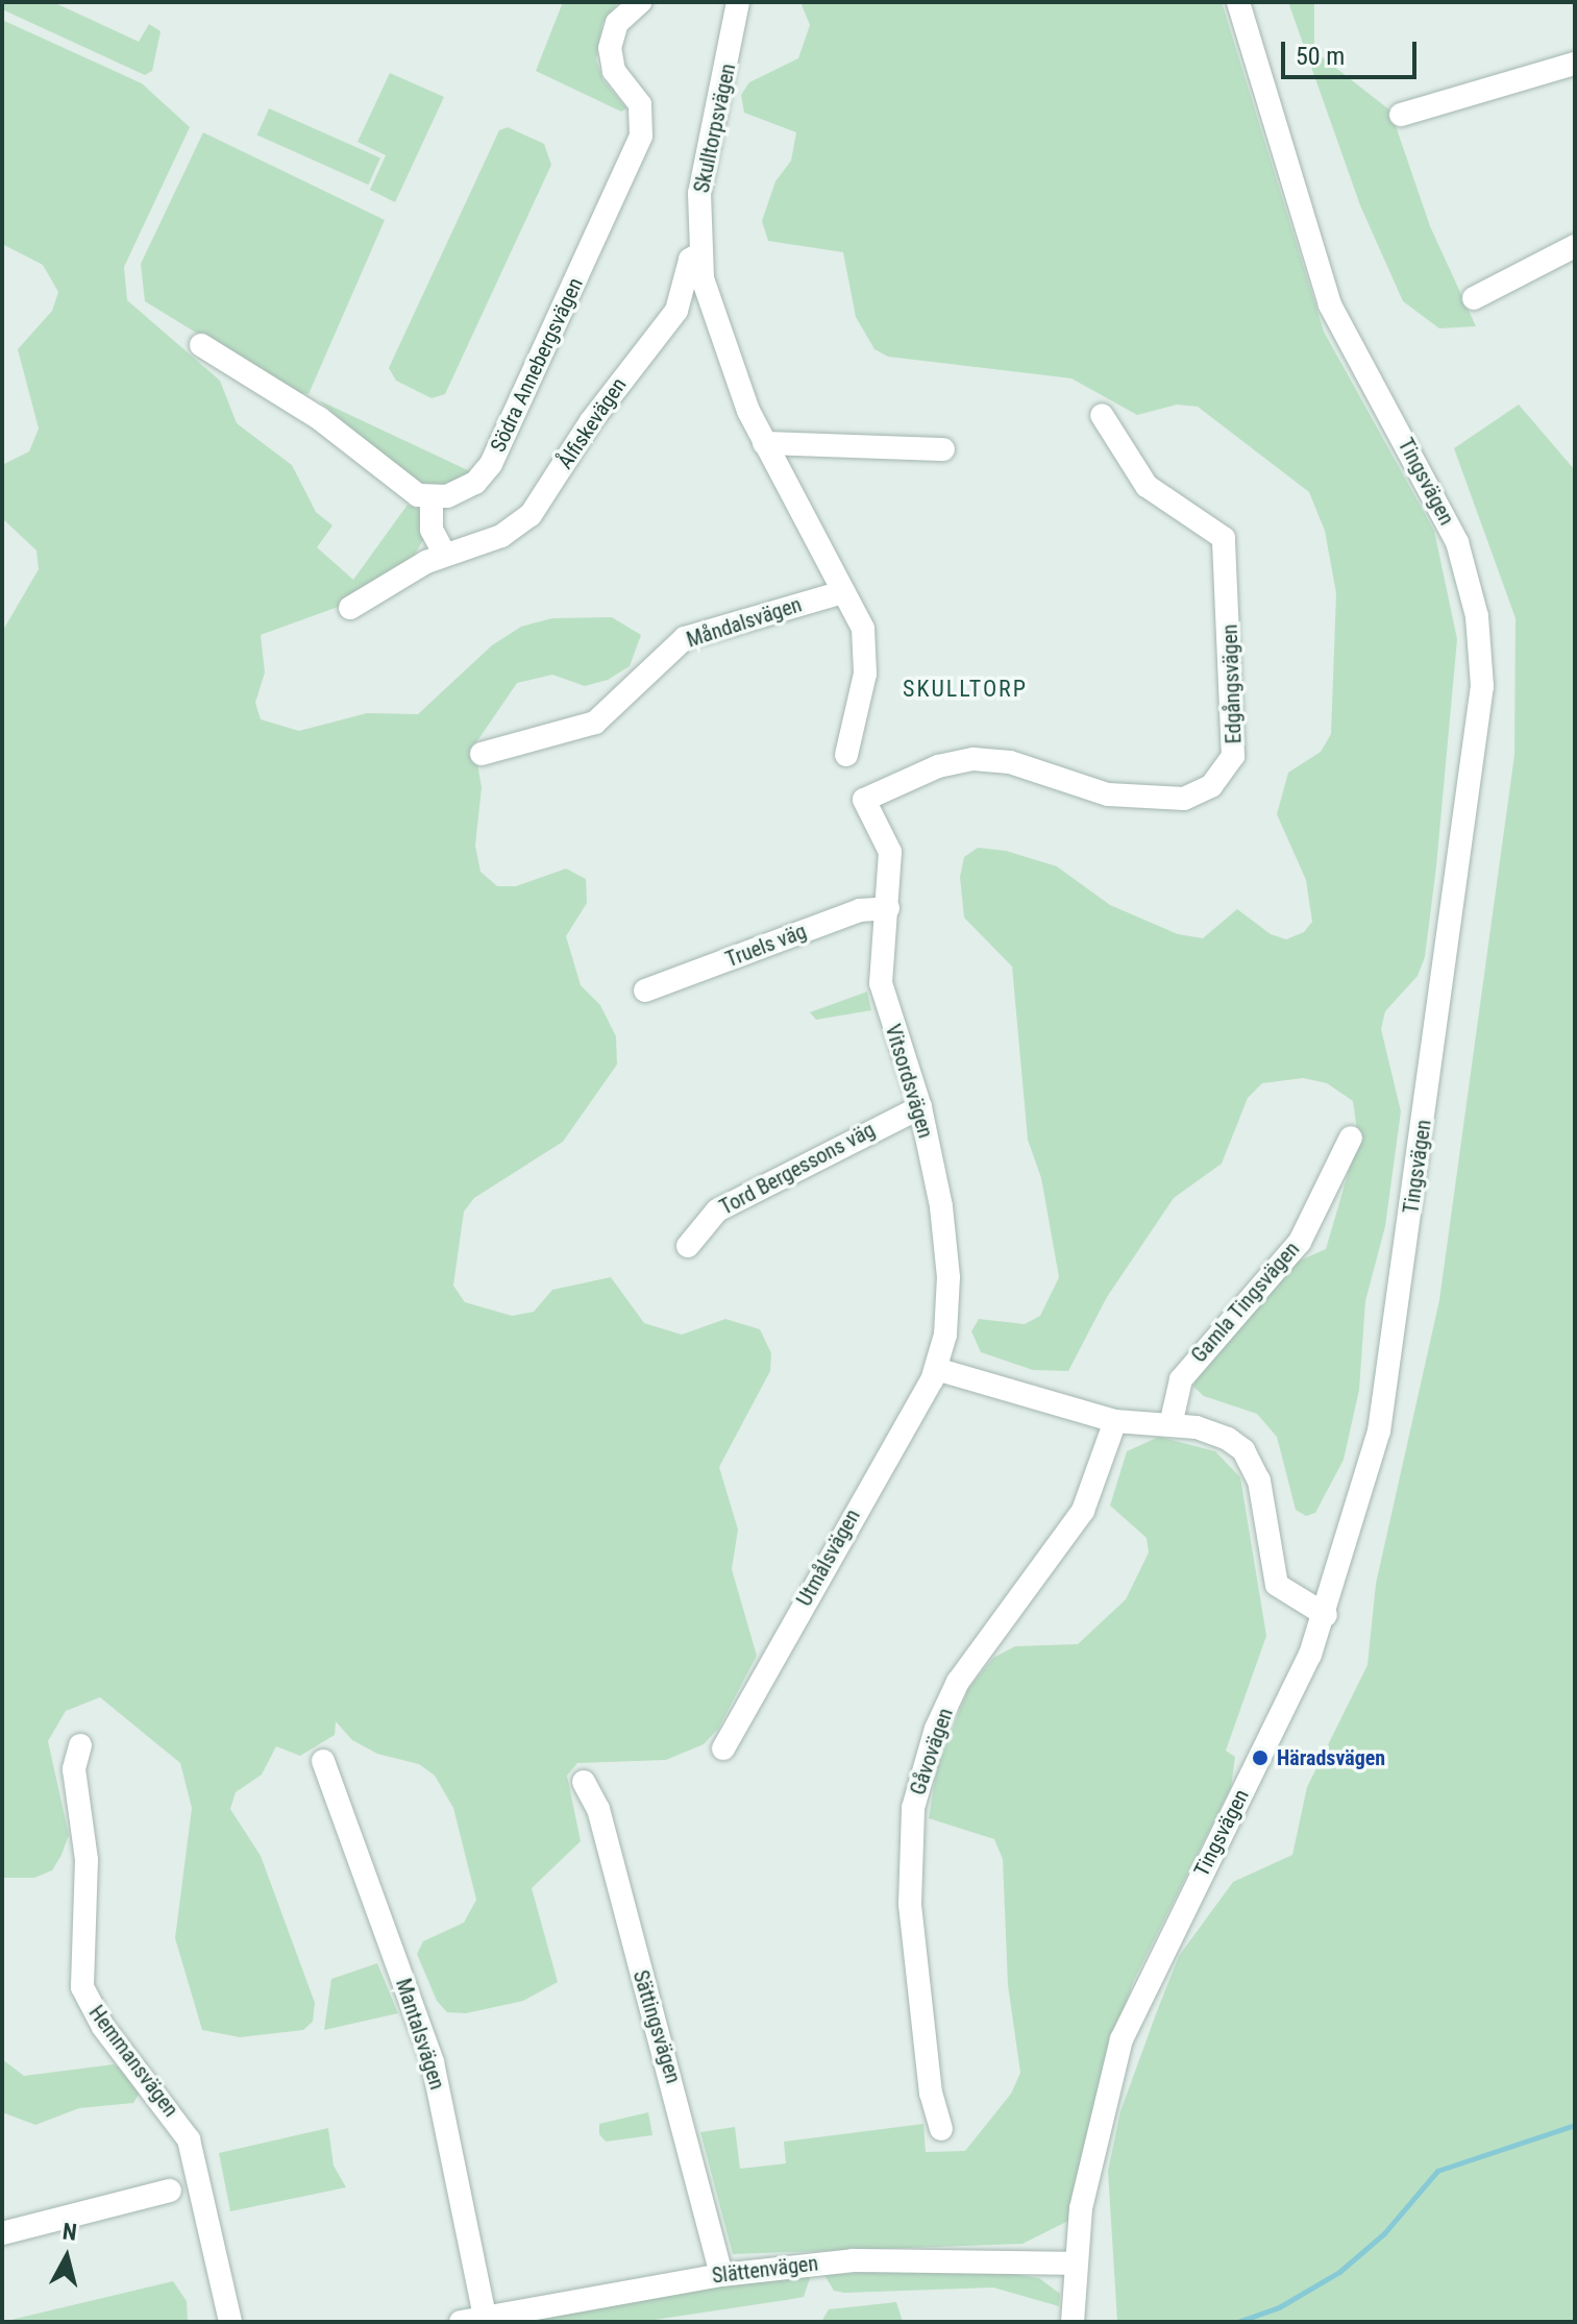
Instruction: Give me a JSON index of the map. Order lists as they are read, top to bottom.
{
  "streets": {
    "street": [
      "Skulltorpsvägen",
      "Södra Annebergsvägen",
      "Ålfiskevägen",
      "Tingsvägen",
      "Måndalsvägen",
      "Edgångsvägen",
      "Truels väg",
      "Vitsordsvägen",
      "Tord Bergessons väg",
      "Gamla Tingsvägen",
      "Utmålsvägen",
      "Gåvovägen",
      "Sättingsvägen",
      "Mantalsvägen",
      "Hemmansvägen",
      "Slättenvägen"
    ]
  },
  "crossings": [
    ["Skulltorpsvägen", "Ålfiskevägen"],
    ["Skulltorpsvägen", "Måndalsvägen"],
    ["Tingsvägen", "Slättenvägen"],
    ["Edgångsvägen", "Vitsordsvägen"],
    ["Truels väg", "Vitsordsvägen"],
    ["Vitsordsvägen", "Tord Bergessons väg"],
    ["Vitsordsvägen", "Utmålsvägen"],
    ["Sättingsvägen", "Slättenvägen"],
    ["Mantalsvägen", "Slättenvägen"]
  ],
  "districts": ["SKULLTORP"],
  "places": ["Häradsvägen"],
  "scale_bar": "50 m",
  "north": "top"
}
